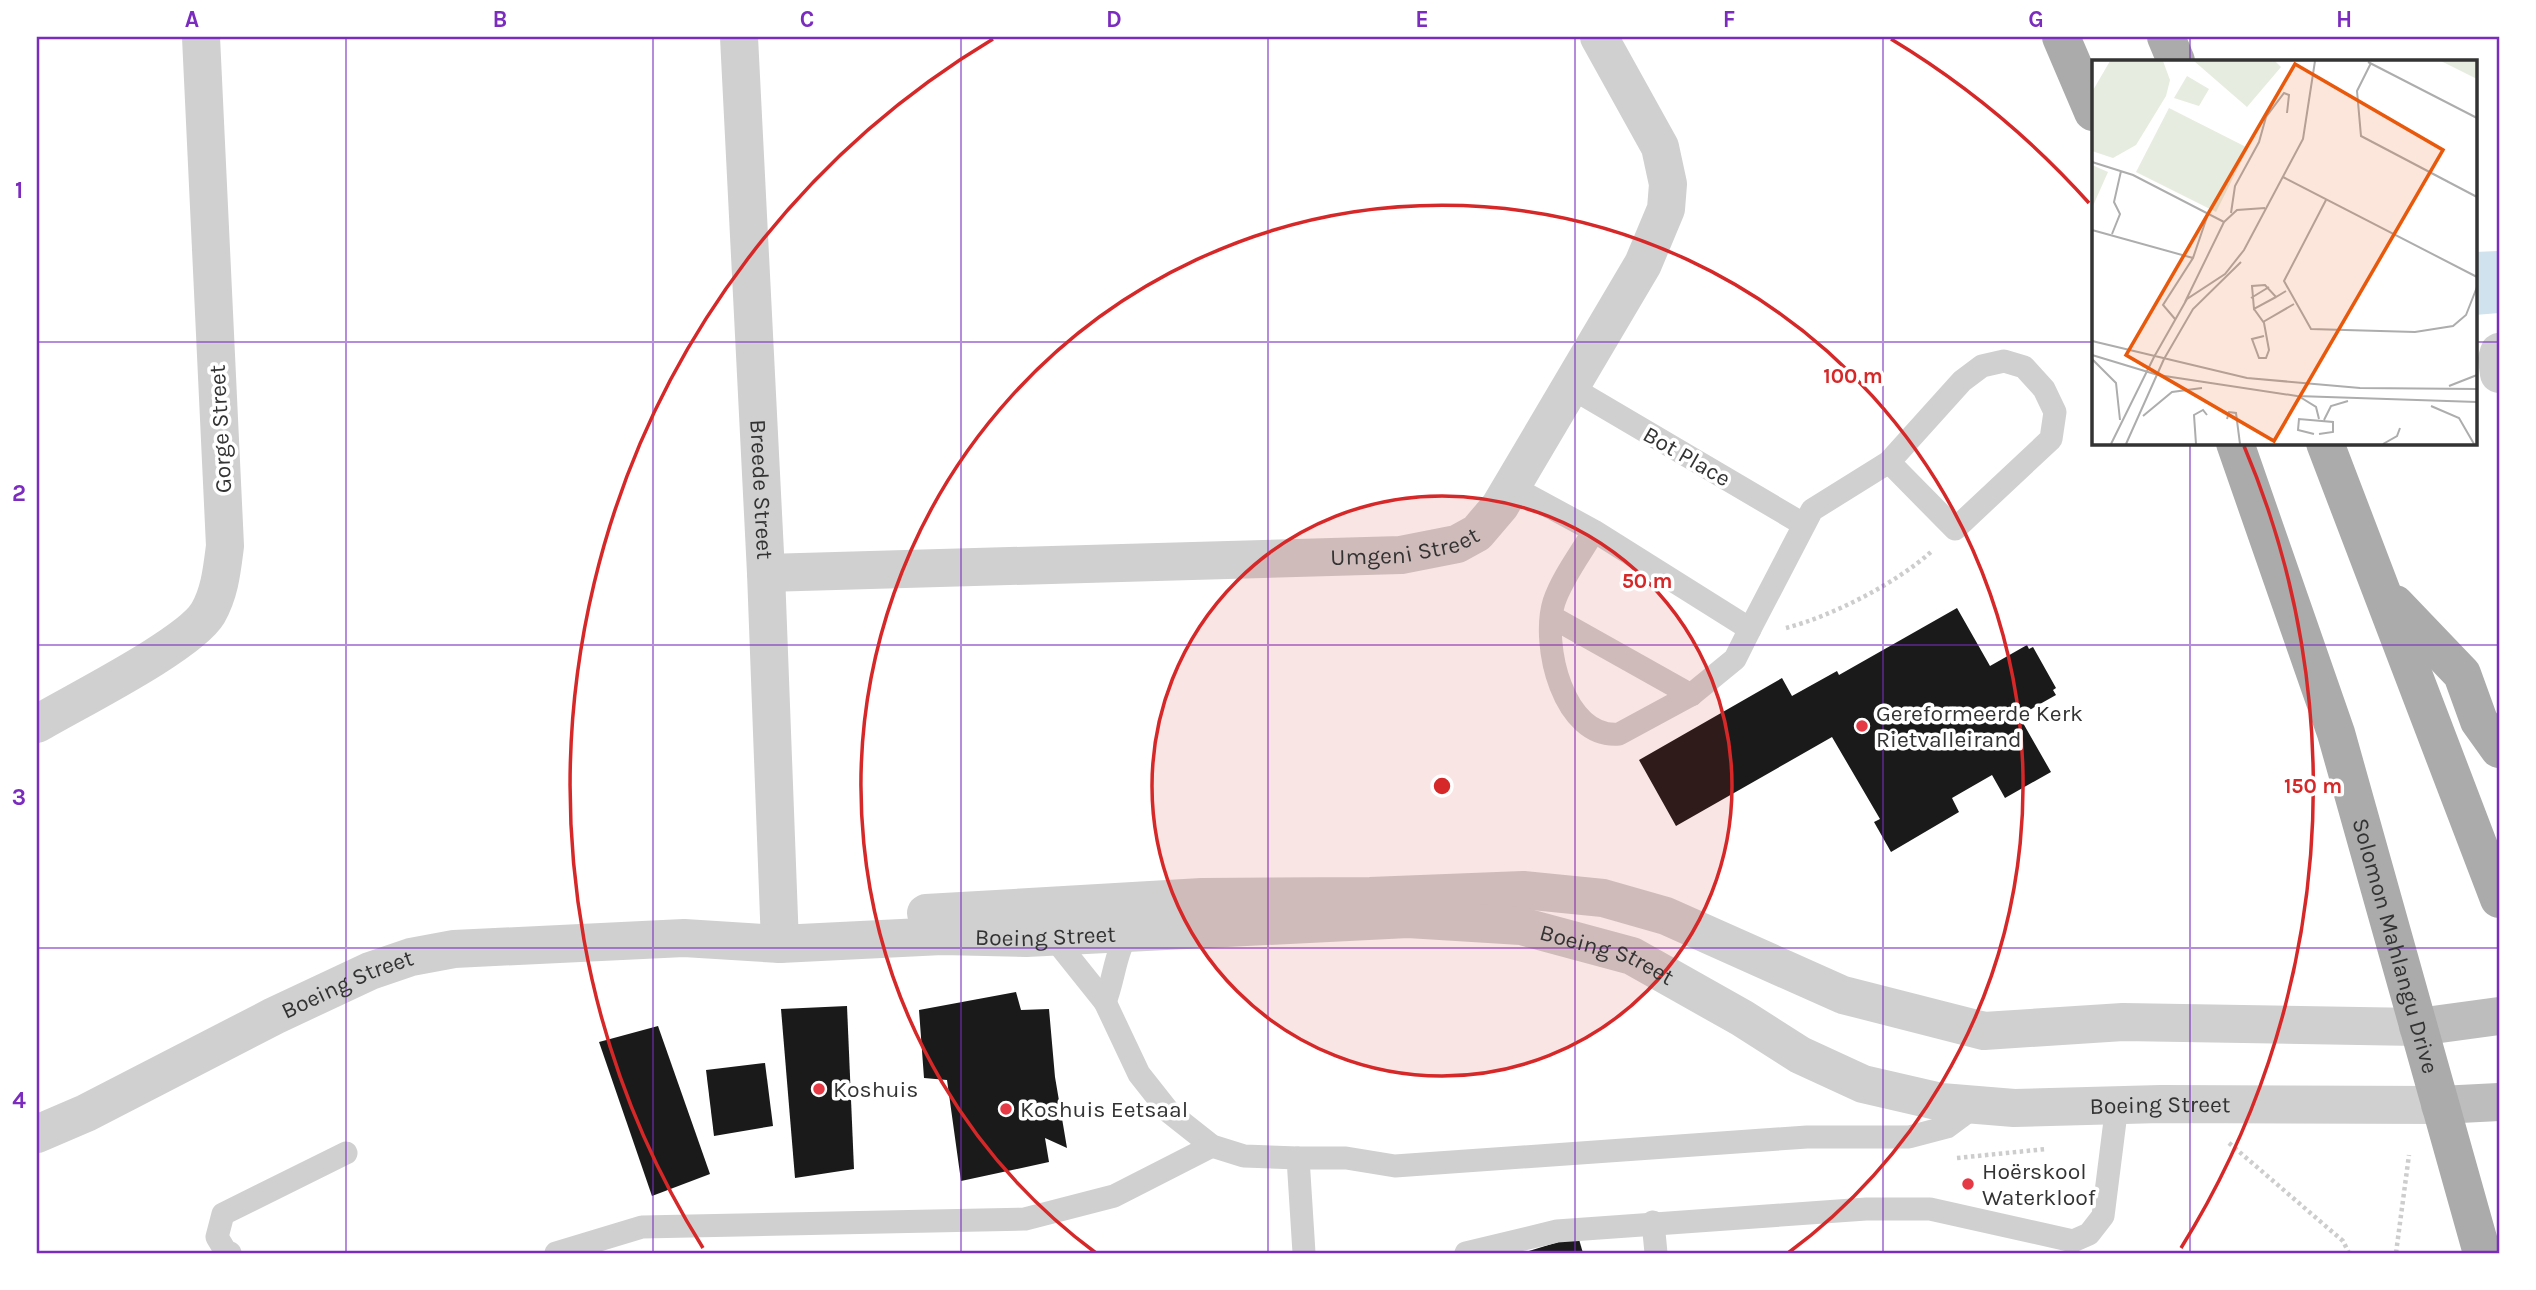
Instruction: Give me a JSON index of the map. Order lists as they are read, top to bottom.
{
  "streets": {
    "main road": ["Boeing Street", "Solomon Mahlangu Drive"],
    "street": ["Gorge Street", "Breede Street", "Umgeni Street"],
    "lane": ["Bot Place"]
  },
  "crossings": [
    ["Bot Place", "Umgeni Street"],
    ["Breede Street", "Umgeni Street"],
    ["Breede Street", "Boeing Street"],
    ["Boeing Street", "Solomon Mahlangu Drive"]
  ],
  "places": [
    "Gereformeerde Kerk Rietvalleirand",
    "Koshuis",
    "Koshuis Eetsaal",
    "Hoërskool Waterkloof"
  ],
  "grid": {
    "columns": [
      "A",
      "B",
      "C",
      "D",
      "E",
      "F",
      "G",
      "H"
    ],
    "rows": [
      "1",
      "2",
      "3",
      "4"
    ]
  },
  "rings": ["100 m", "50 m", "150 m"]
}
